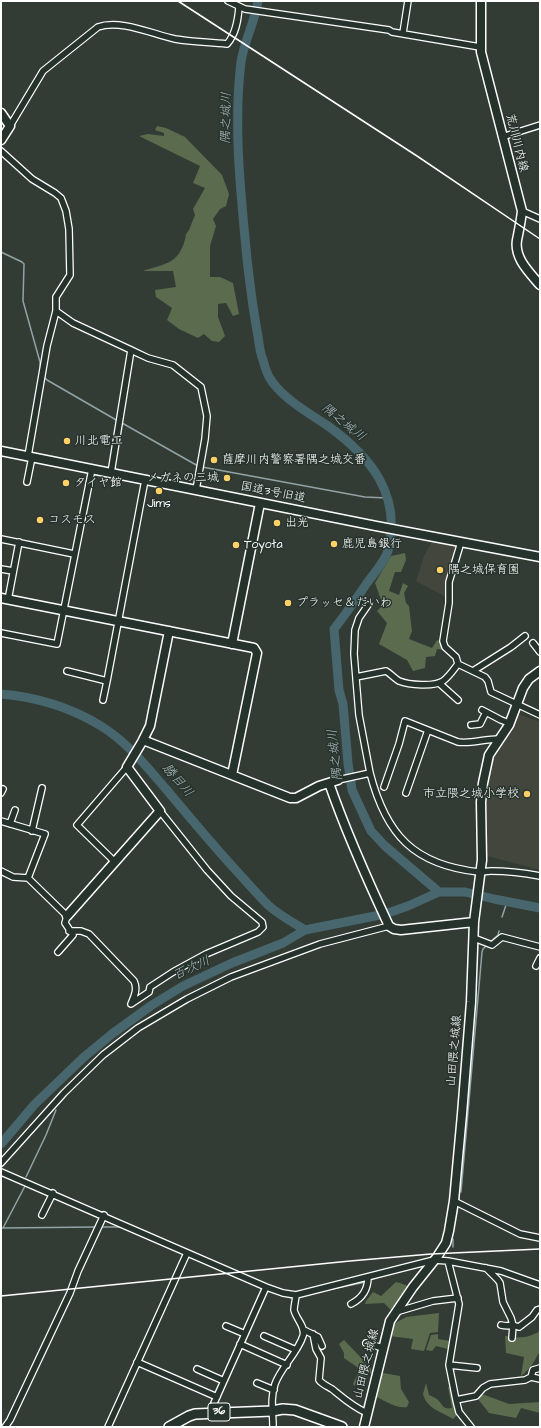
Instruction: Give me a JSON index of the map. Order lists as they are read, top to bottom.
{
  "streets": {
    "main road": ["36"],
    "street": ["荒川川内線", "国道3号旧道", "山田隈之城線"]
  },
  "water": ["隅之城川", "勝目川", "百次川"],
  "places": [
    "川北電工",
    "薩摩川内警察署隅之城交番",
    "メガネの三城",
    "タイヤ館",
    "Jims",
    "コスモス",
    "出光",
    "鹿児島銀行",
    "Toyota",
    "隅之城保育園",
    "プラッセ＆だいわ",
    "市立隈之城小学校"
  ]
}
